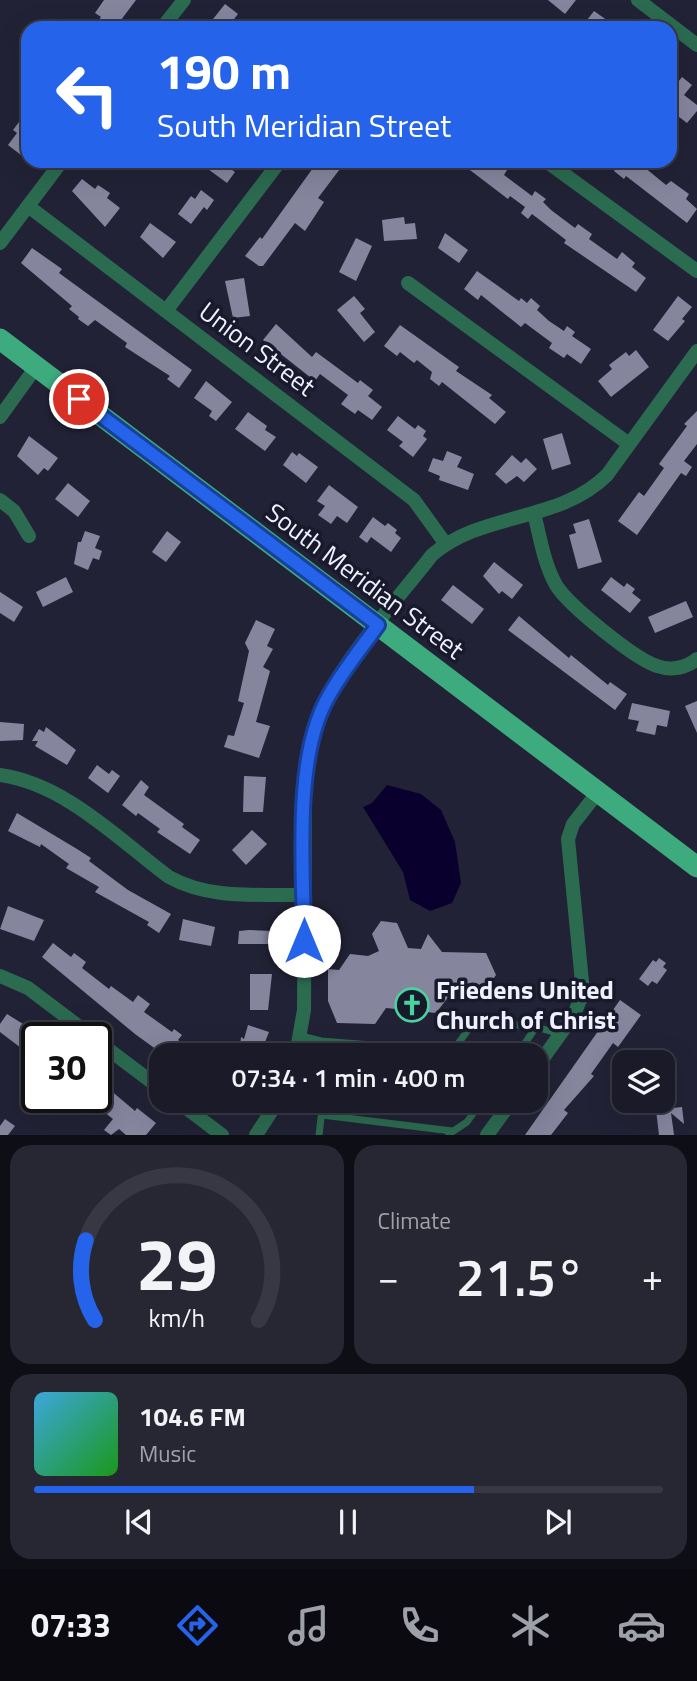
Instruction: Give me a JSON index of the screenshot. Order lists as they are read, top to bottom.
{
  "streets": {
    "main road": ["South Meridian Street"],
    "street": ["Union Street"]
  },
  "places": {
    "church": ["Friedens United Church of Christ"]
  },
  "page": {
    "turn": ["190 m", "South Meridian Street"],
    "limit": "30",
    "trip": "07:34 · 1 min · 400 m",
    "tile": "Climate",
    "heat": ["−", "21.5°", "+"],
    "song": ["104.6 FM", "Music"],
    "tabs": "07:33",
    "gauge": ["29", "km/h"]
  }
}
